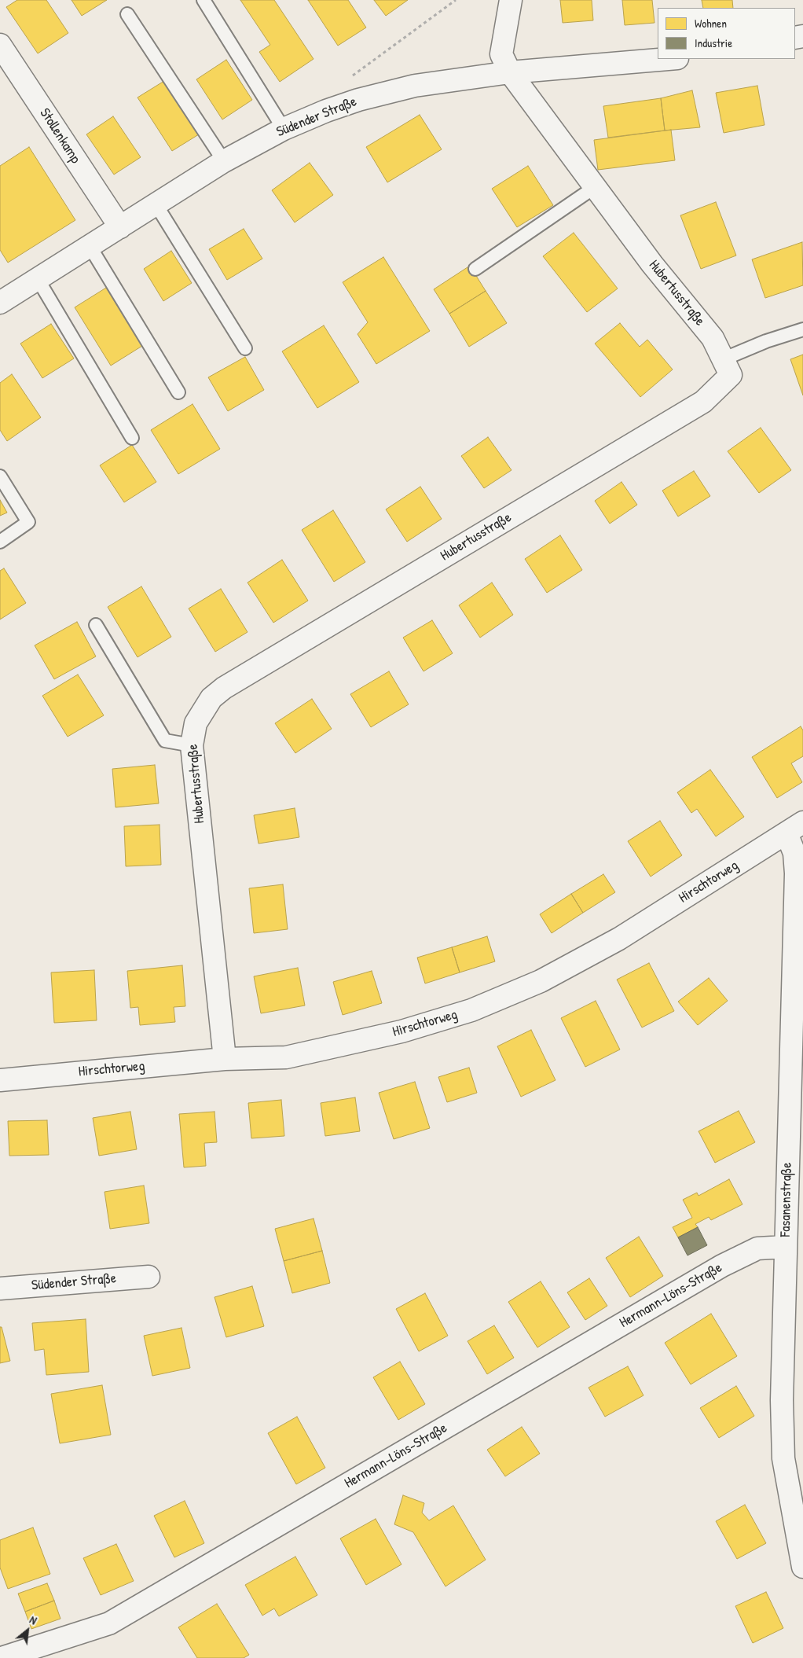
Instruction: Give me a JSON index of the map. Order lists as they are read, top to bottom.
{
  "streets": {
    "street": [
      "Südender Straße",
      "Stollenkamp",
      "Hubertusstraße",
      "Hirschtorweg",
      "Fasanenstraße",
      "Hermann-Löns-Straße"
    ]
  },
  "crossings": [
    ["Südender Straße", "Stollenkamp"],
    ["Südender Straße", "Hubertusstraße"],
    ["Hubertusstraße", "Hirschtorweg"],
    ["Hirschtorweg", "Fasanenstraße"],
    ["Fasanenstraße", "Hermann-Löns-Straße"]
  ],
  "legend": ["Wohnen", "Industrie"],
  "north": "top right"
}
